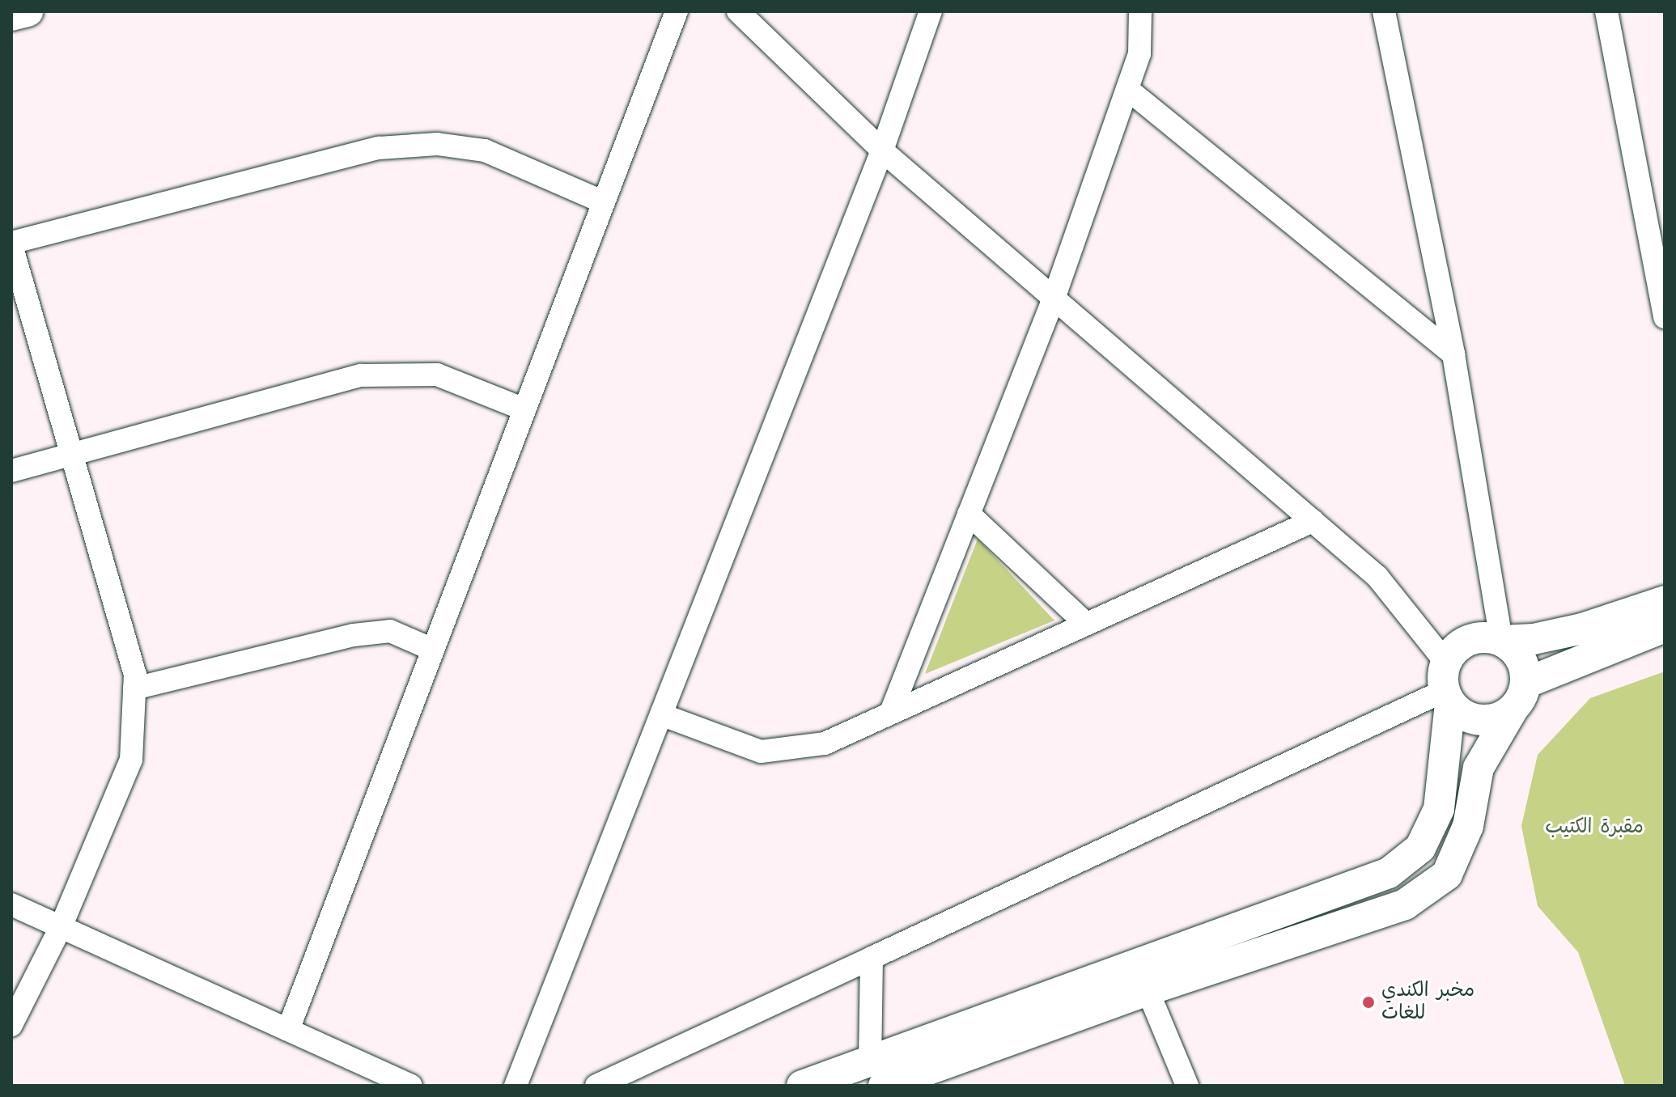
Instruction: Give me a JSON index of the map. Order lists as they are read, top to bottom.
{
  "parks": ["مقبرة الكتيب"],
  "places": ["مخبر الكندي للغات"]
}
